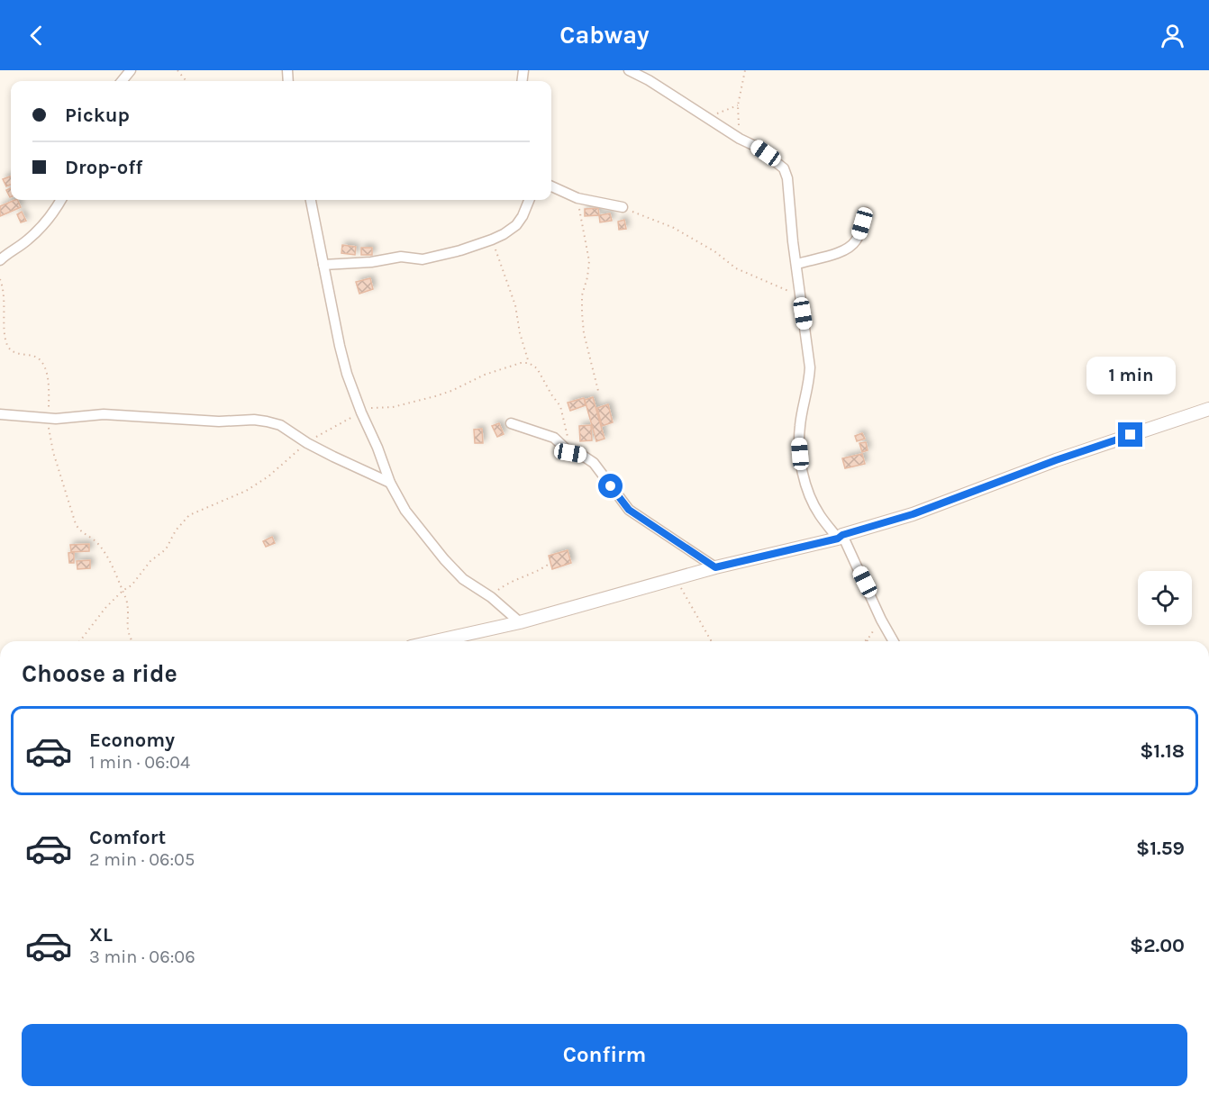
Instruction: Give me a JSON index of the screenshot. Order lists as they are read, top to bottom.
{
  "page": {
    "header": "Cabway",
    "banner": ["Pickup", "Drop-off"],
    "bubble": "1 min",
    "heading": "Choose a ride",
    "list": [
      {
        "name": "Economy",
        "note": "1 min · 06:04",
        "value": "$1.18"
      },
      {
        "name": "Comfort",
        "note": "2 min · 06:05",
        "value": "$1.59"
      },
      {
        "name": "XL",
        "note": "3 min · 06:06",
        "value": "$2.00"
      }
    ],
    "buttons": "Confirm"
  }
}
